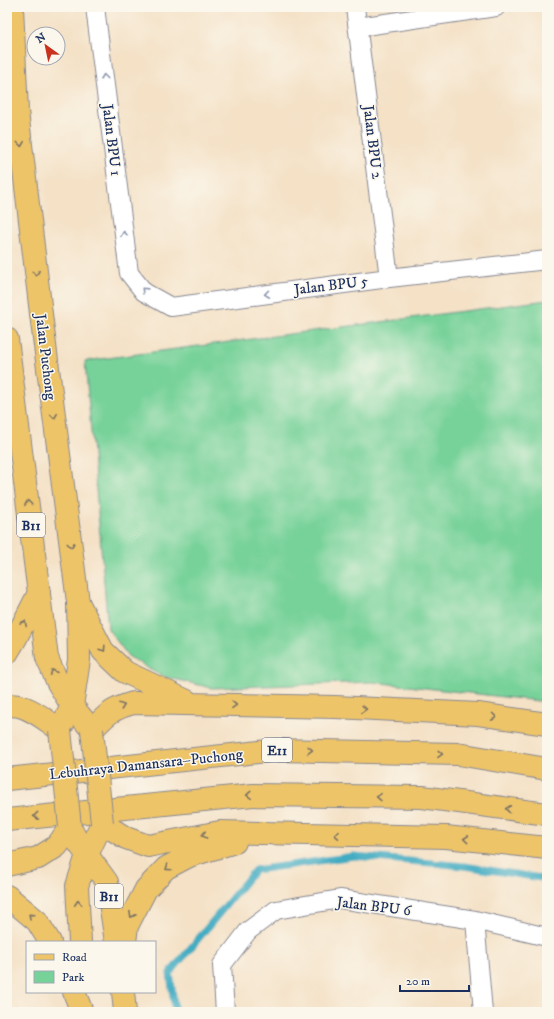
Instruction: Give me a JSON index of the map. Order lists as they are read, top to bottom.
{
  "streets": {
    "main road": [
      "Jalan Puchong",
      "B11",
      "E11",
      "Lebuhraya Damansara–Puchong"
    ],
    "street": [
      "Jalan BPU 1",
      "Jalan BPU 2",
      "Jalan BPU 5",
      "Jalan BPU 6"
    ]
  },
  "crossings": [
    ["Jalan BPU 1", "Jalan BPU 5"],
    ["Jalan BPU 2", "Jalan BPU 5"],
    ["Jalan Puchong", "B11"]
  ],
  "one_way": ["Jalan BPU 1", "Jalan BPU 5"],
  "legend": ["Road", "Park"],
  "scale_bar": "20 m",
  "north": "top left"
}
